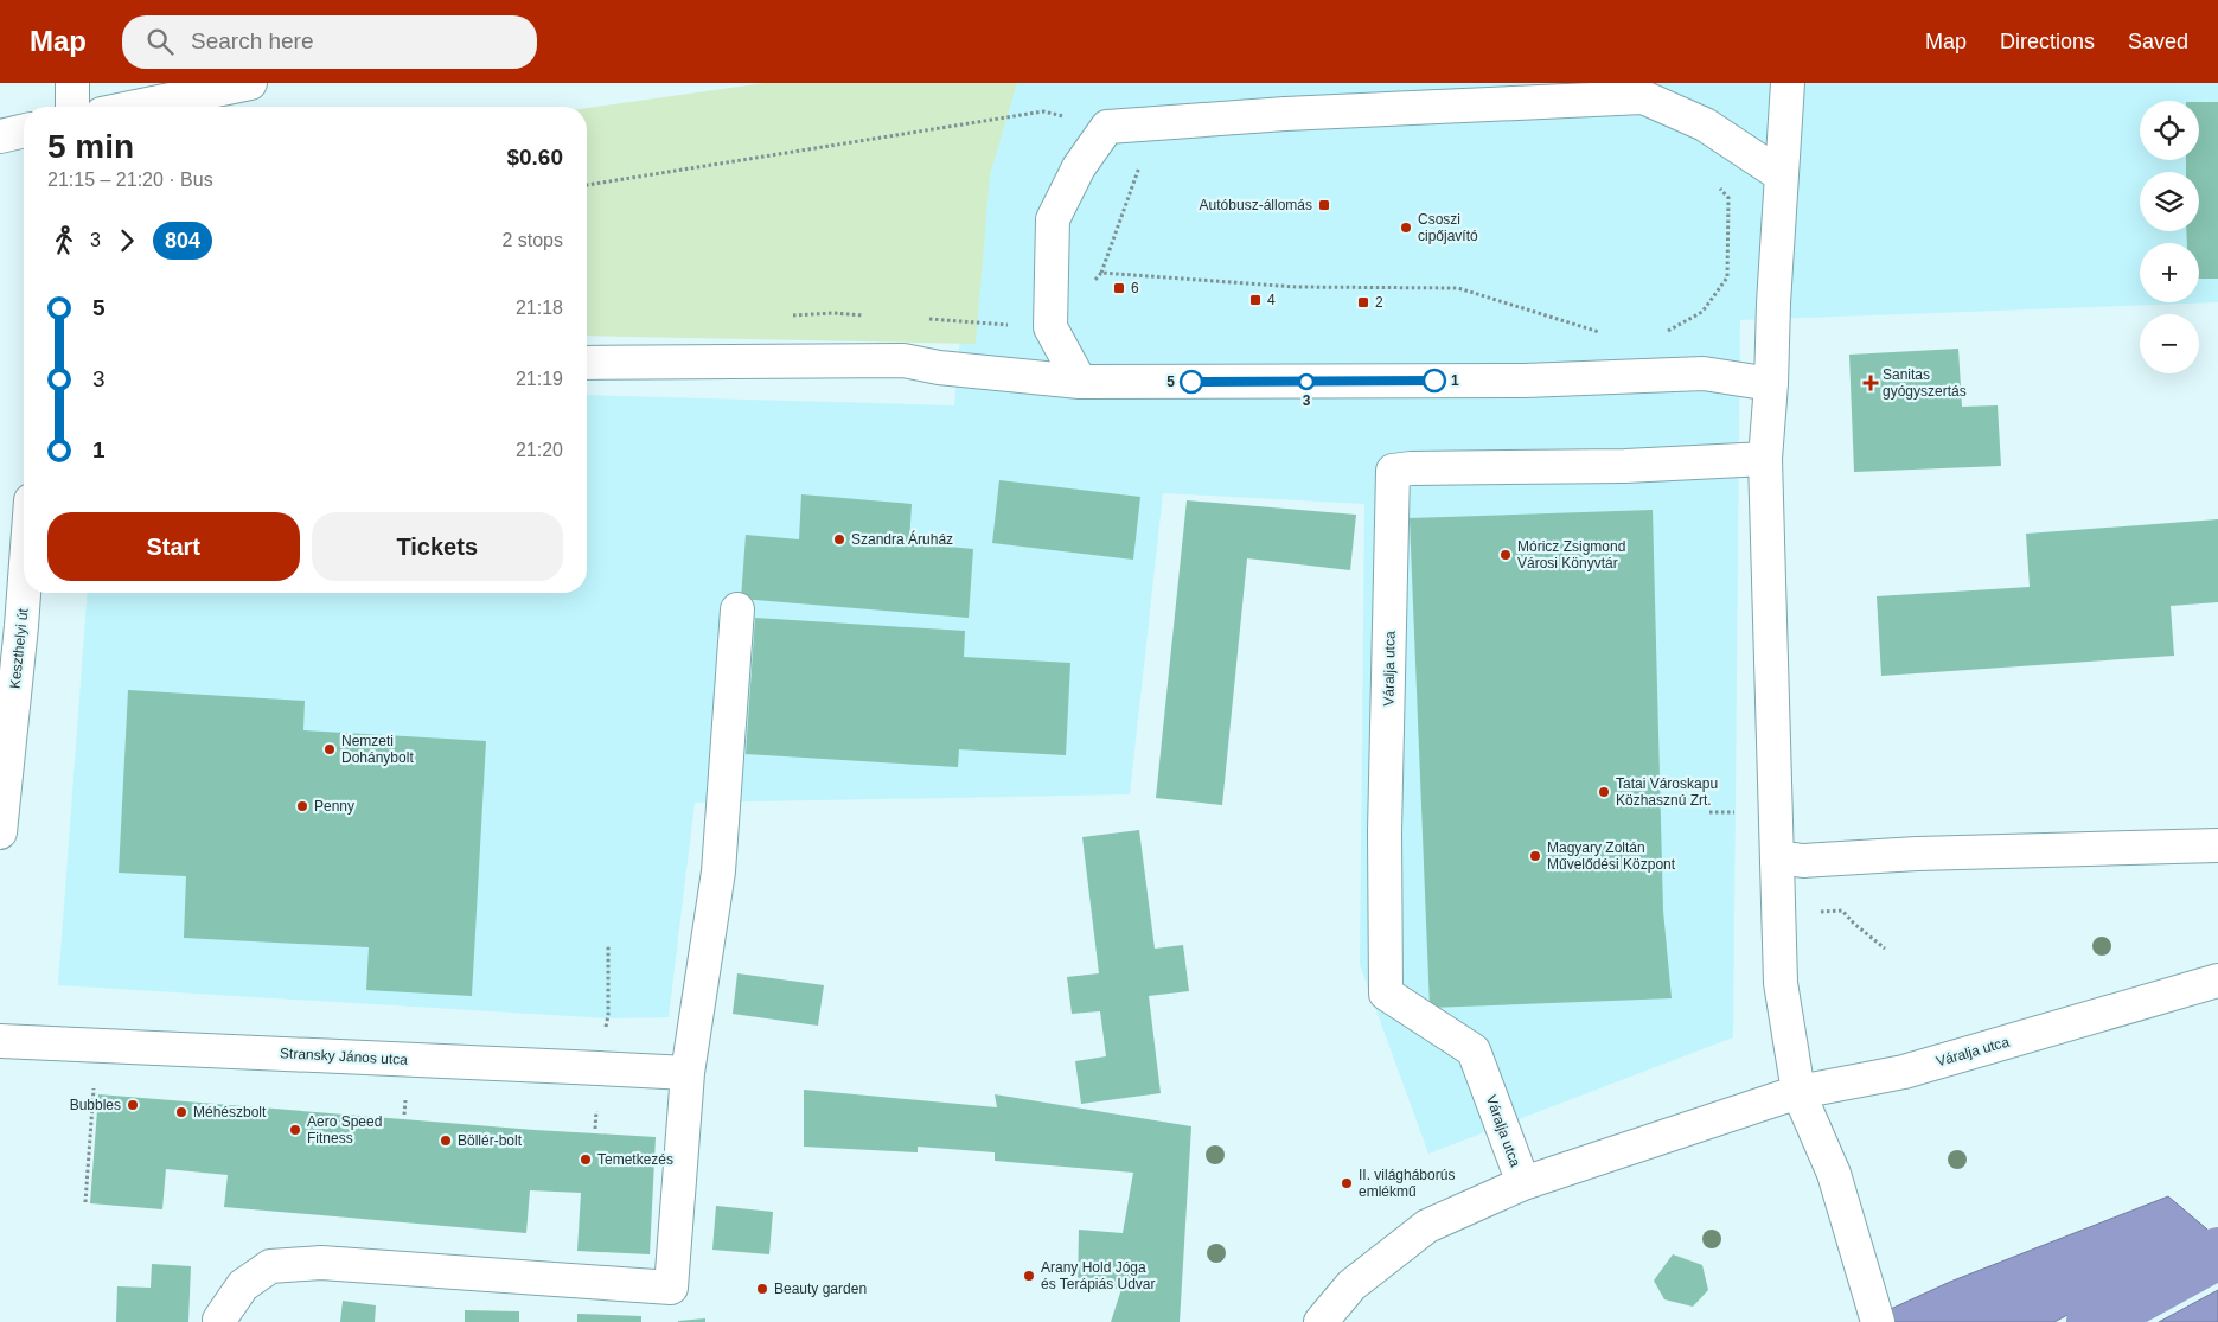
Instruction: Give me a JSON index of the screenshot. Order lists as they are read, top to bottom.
{
  "streets": {
    "street": ["Keszthelyi út", "Váralja utca", "Stransky János utca"]
  },
  "places": {
    "transit": [
      "Autóbusz-állomás",
      "6",
      "4",
      "2"
    ],
    "other": [
      "Csoszi cipőjavító",
      "1",
      "5",
      "3",
      "Szandra Áruház",
      "Móricz Zsigmond Városi Könyvtár",
      "Nemzeti Dohánybolt",
      "Tatai Városkapu Közhasznú Zrt.",
      "Penny",
      "Magyary Zoltán Művelődési Központ",
      "Bubbles",
      "Méhészbolt",
      "Aero Speed Fitness",
      "Böllér-bolt",
      "Temetkezés",
      "II. világháborús emlékmű",
      "Arany Hold Jóga és Terápiás Udvar",
      "Beauty garden"
    ],
    "health": ["Sanitas gyógyszertás"]
  },
  "lines": ["bus line 804"],
  "page": {
    "header": "Map",
    "search": "Search here",
    "nav": ["Map", "Directions", "Saved"],
    "map_buttons": ["+", "−"],
    "heading": ["5 min", "21:15 – 21:20 · Bus", "$0.60"],
    "legs": ["3", "804", "2 stops"],
    "list": [
      {
        "name": "5",
        "value": "21:18"
      },
      {
        "name": "3",
        "value": "21:19"
      },
      {
        "name": "1",
        "value": "21:20"
      }
    ],
    "buttons": ["Start", "Tickets"]
  }
}
